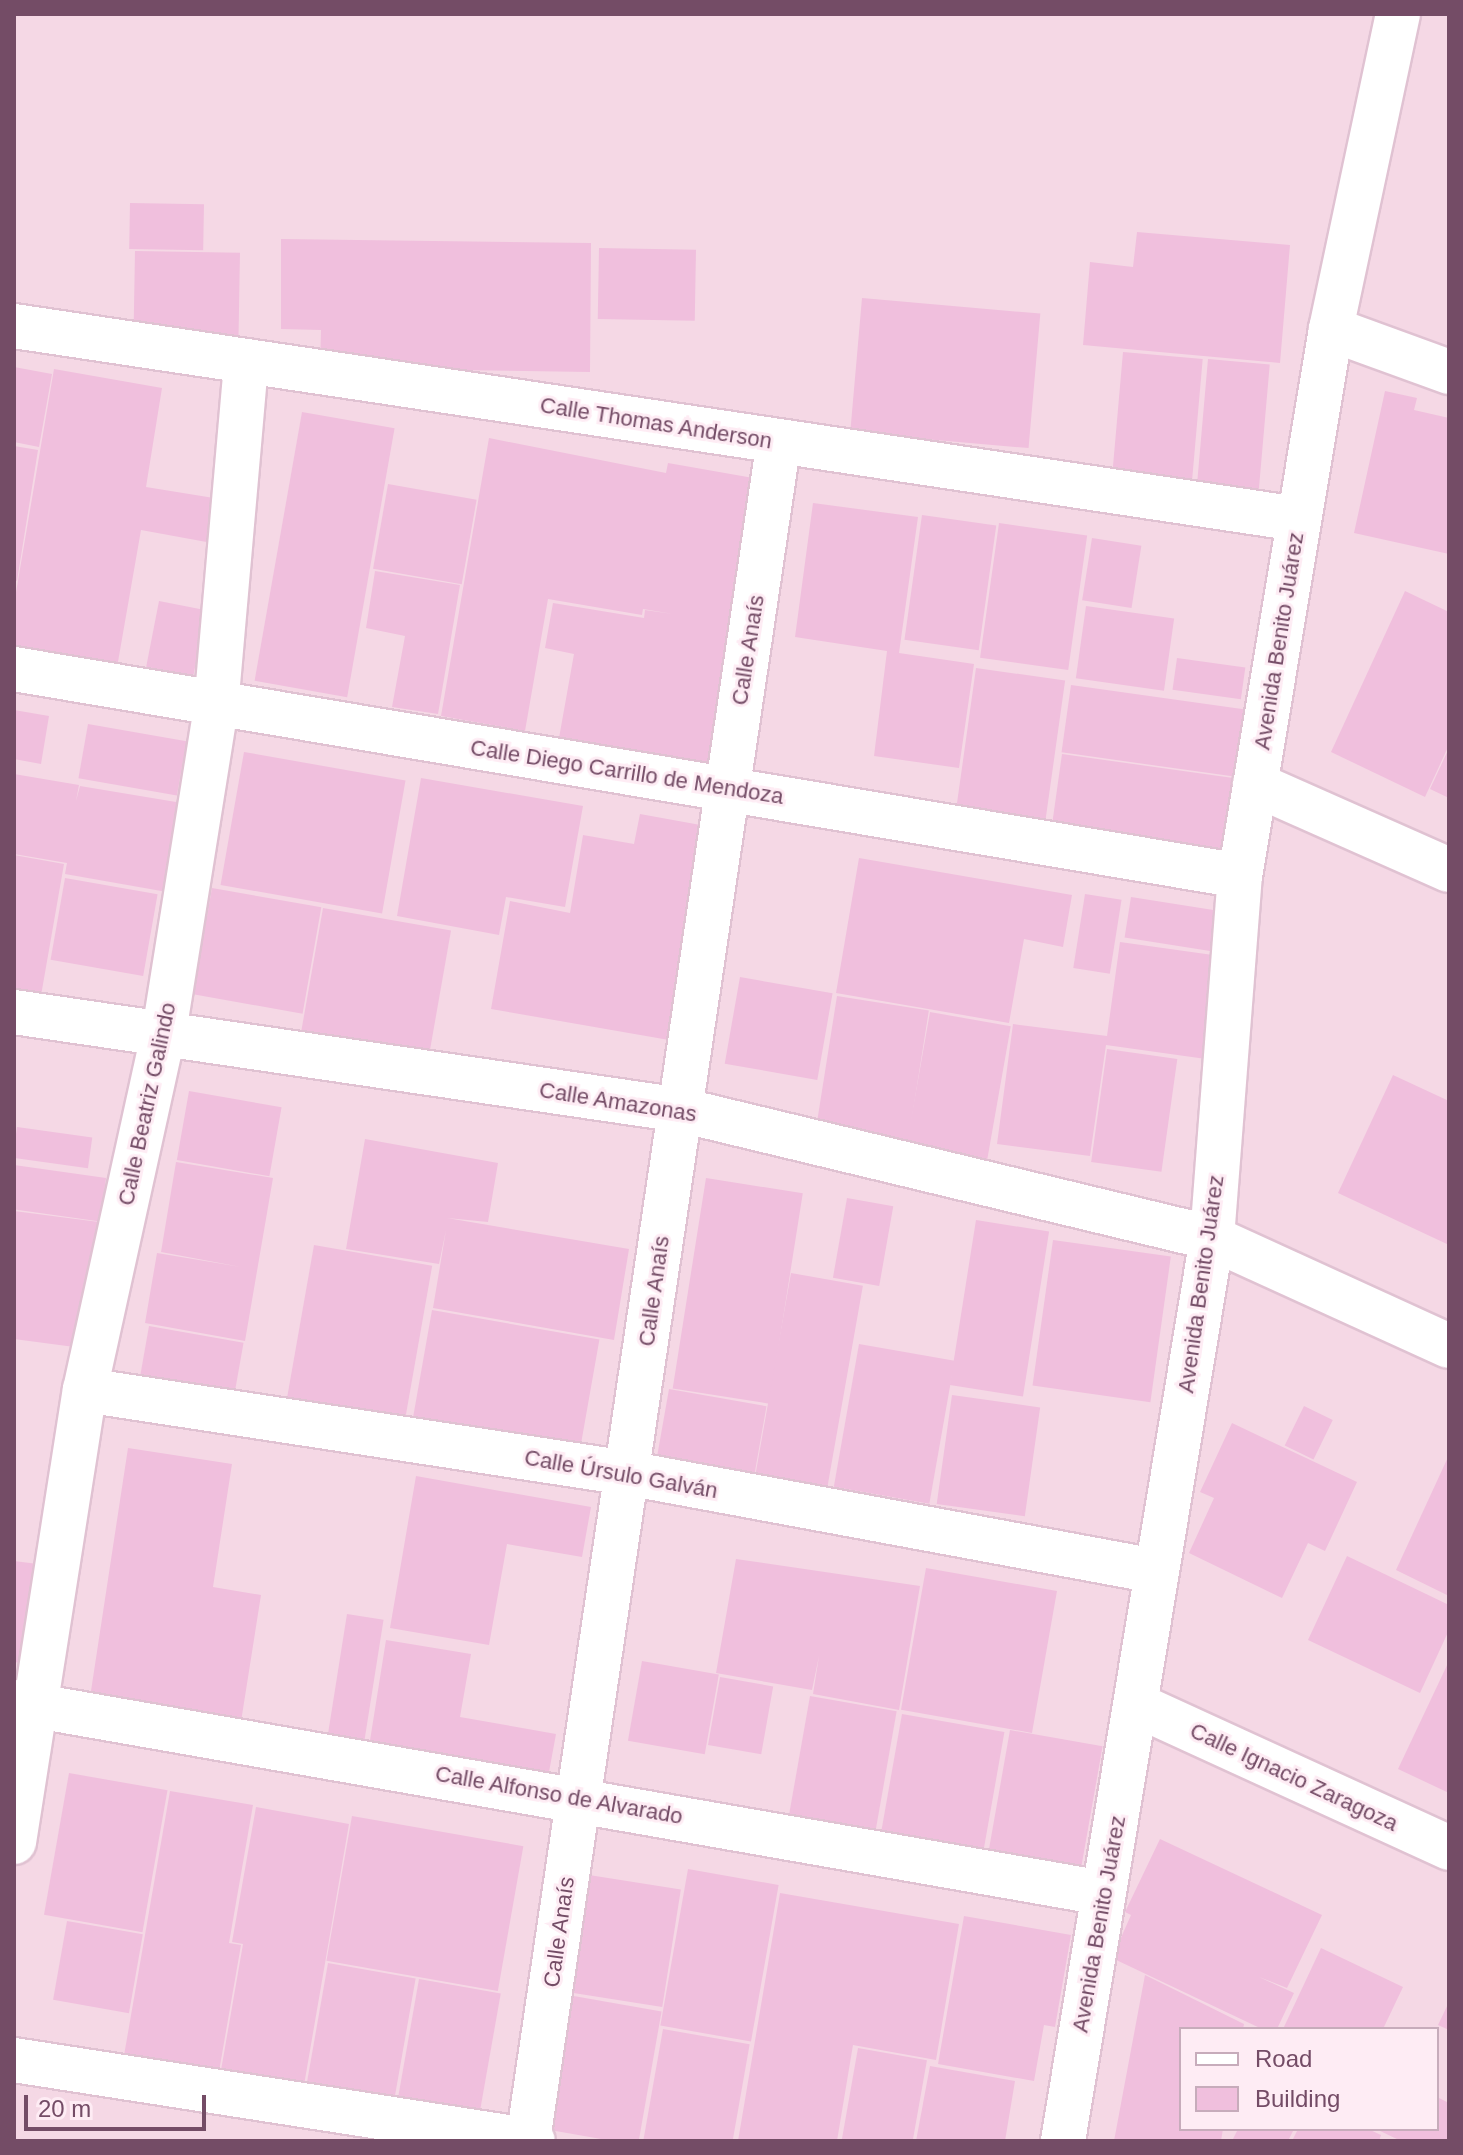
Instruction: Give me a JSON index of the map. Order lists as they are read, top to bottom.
{
  "streets": {
    "street": [
      "Calle Thomas Anderson",
      "Avenida Benito Juárez",
      "Calle Anaís",
      "Calle Diego Carrillo de Mendoza",
      "Calle Amazonas",
      "Calle Beatriz Galindo",
      "Calle Úrsulo Galván",
      "Calle Ignacio Zaragoza",
      "Calle Alfonso de Alvarado"
    ]
  },
  "crossings": [
    ["Calle Thomas Anderson", "Avenida Benito Juárez"],
    ["Calle Thomas Anderson", "Calle Anaís"],
    ["Calle Thomas Anderson", "Calle Beatriz Galindo"],
    ["Avenida Benito Juárez", "Calle Diego Carrillo de Mendoza"],
    ["Avenida Benito Juárez", "Calle Amazonas"],
    ["Avenida Benito Juárez", "Calle Úrsulo Galván"],
    ["Avenida Benito Juárez", "Calle Ignacio Zaragoza"],
    ["Avenida Benito Juárez", "Calle Alfonso de Alvarado"],
    ["Calle Anaís", "Calle Diego Carrillo de Mendoza"],
    ["Calle Anaís", "Calle Amazonas"],
    ["Calle Anaís", "Calle Úrsulo Galván"],
    ["Calle Anaís", "Calle Alfonso de Alvarado"],
    ["Calle Diego Carrillo de Mendoza", "Calle Beatriz Galindo"],
    ["Calle Amazonas", "Calle Beatriz Galindo"],
    ["Calle Beatriz Galindo", "Calle Úrsulo Galván"],
    ["Calle Beatriz Galindo", "Calle Alfonso de Alvarado"]
  ],
  "legend": ["Road", "Building"],
  "scale_bar": "20 m"
}
